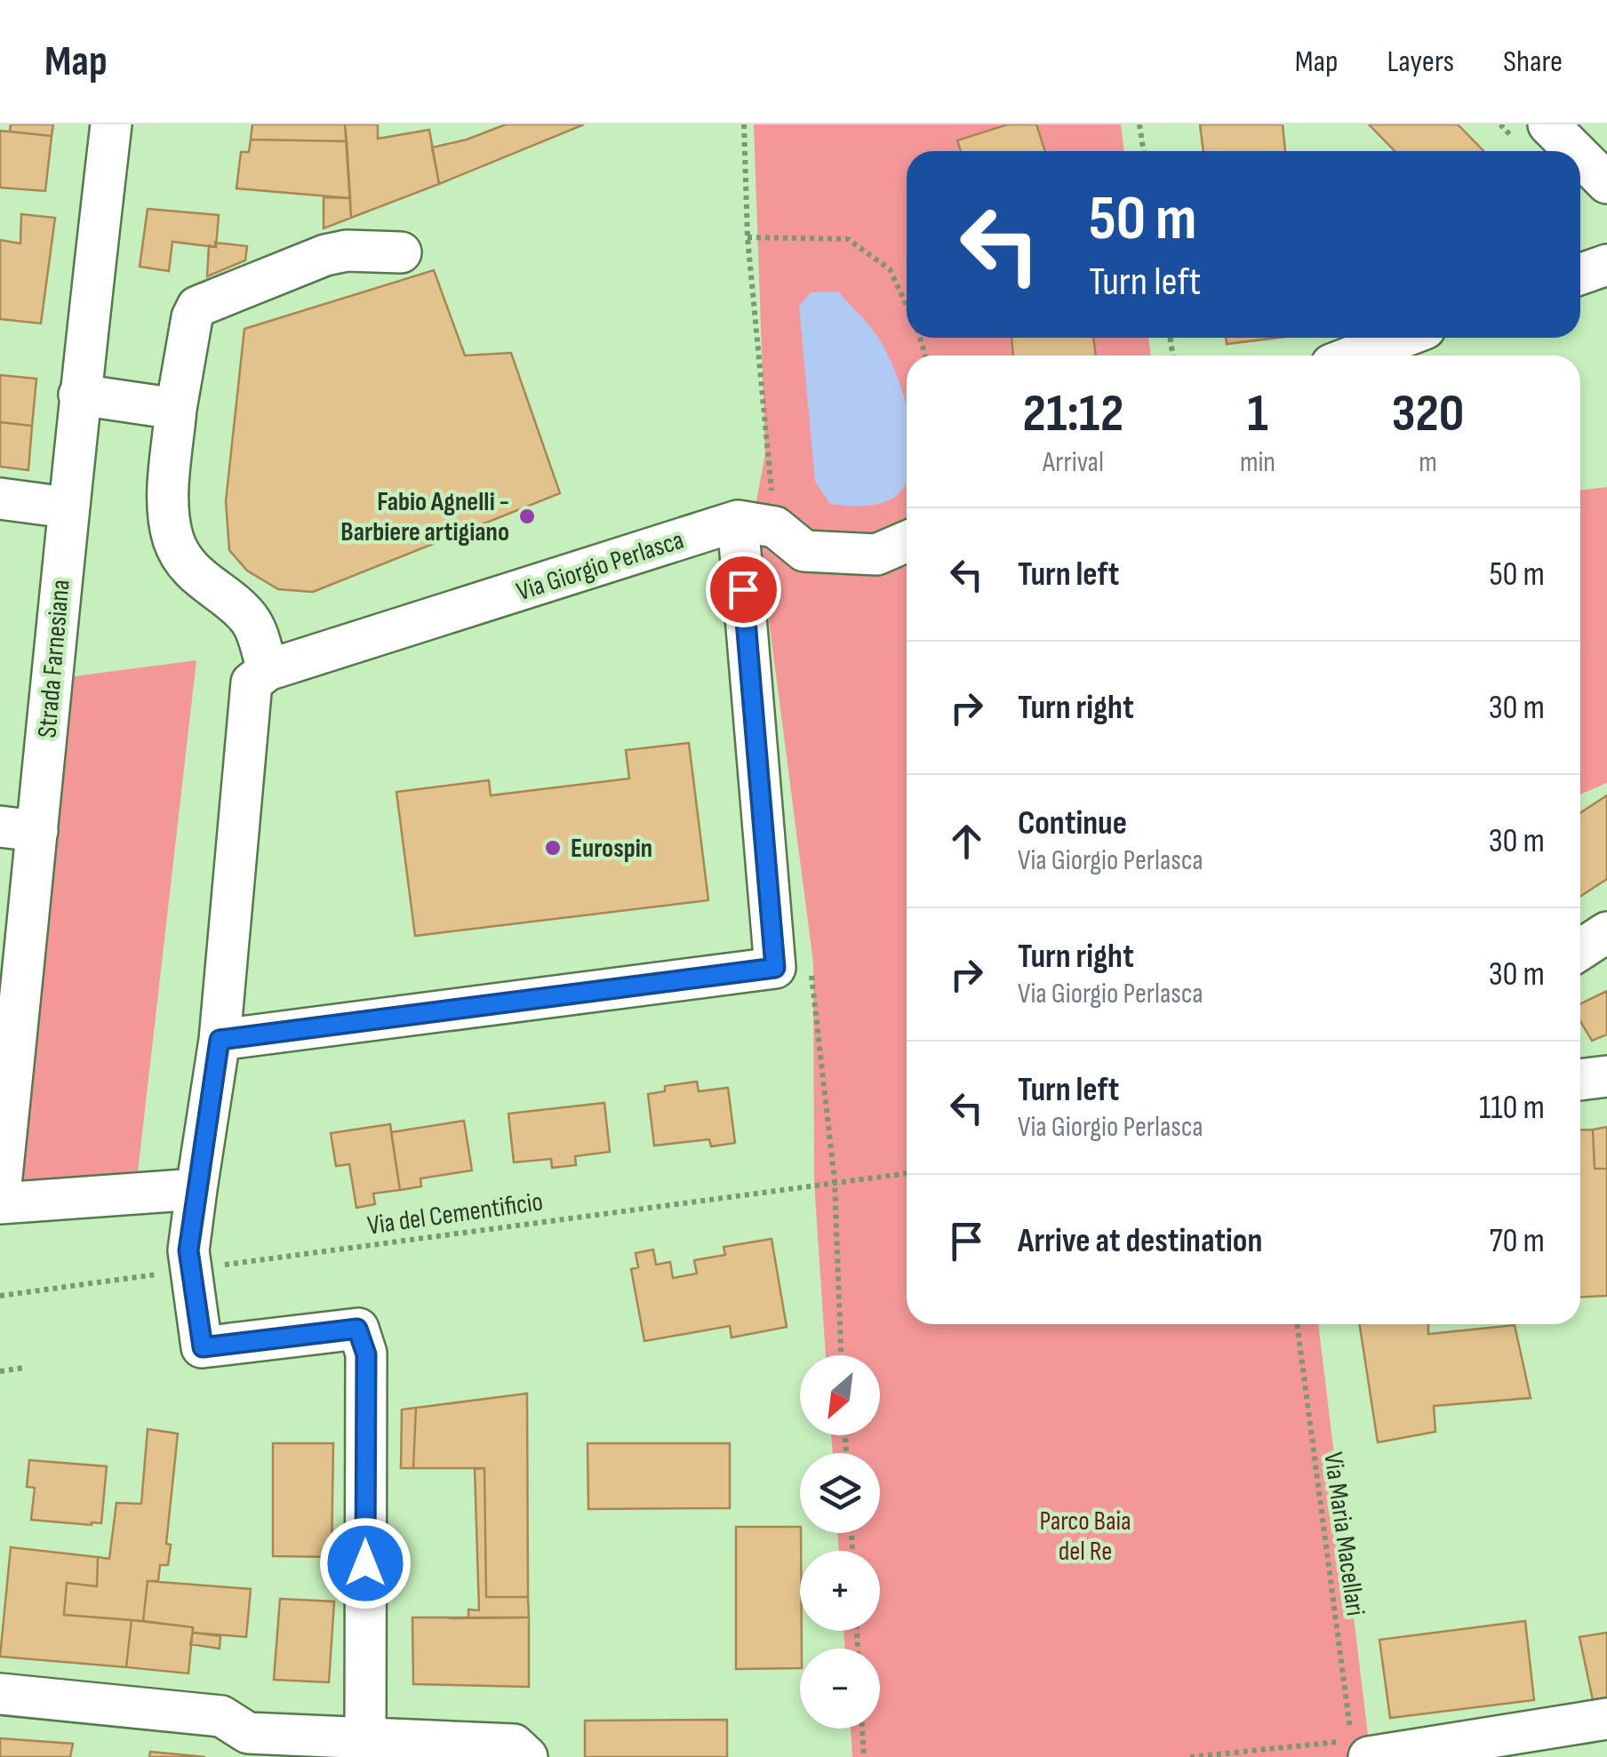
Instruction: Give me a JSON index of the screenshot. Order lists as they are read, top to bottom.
{
  "streets": {
    "street": ["Via Giorgio Perlasca", "Strada Farnesiana"],
    "path": ["Via del Cementificio", "Via Maria Macellari"]
  },
  "parks": ["Parco Baia del Re"],
  "places": ["Fabio Agnelli - Barbiere artigiano", "Eurospin"],
  "north": "bottom left",
  "page": {
    "header": "Map",
    "nav": ["Map", "Layers", "Share"],
    "turn": ["50 m", "Turn left"],
    "eta": [
      "21:12",
      "Arrival",
      "1",
      "min",
      "320",
      "m"
    ],
    "list": [
      {
        "name": "Turn left",
        "value": "50 m"
      },
      {
        "name": "Turn right",
        "value": "30 m"
      },
      {
        "name": "Continue",
        "note": "Via Giorgio Perlasca",
        "value": "30 m"
      },
      {
        "name": "Turn right",
        "note": "Via Giorgio Perlasca",
        "value": "30 m"
      },
      {
        "name": "Turn left",
        "note": "Via Giorgio Perlasca",
        "value": "110 m"
      },
      {
        "name": "Arrive at destination",
        "value": "70 m"
      }
    ],
    "map_buttons": ["+", "−"]
  }
}
